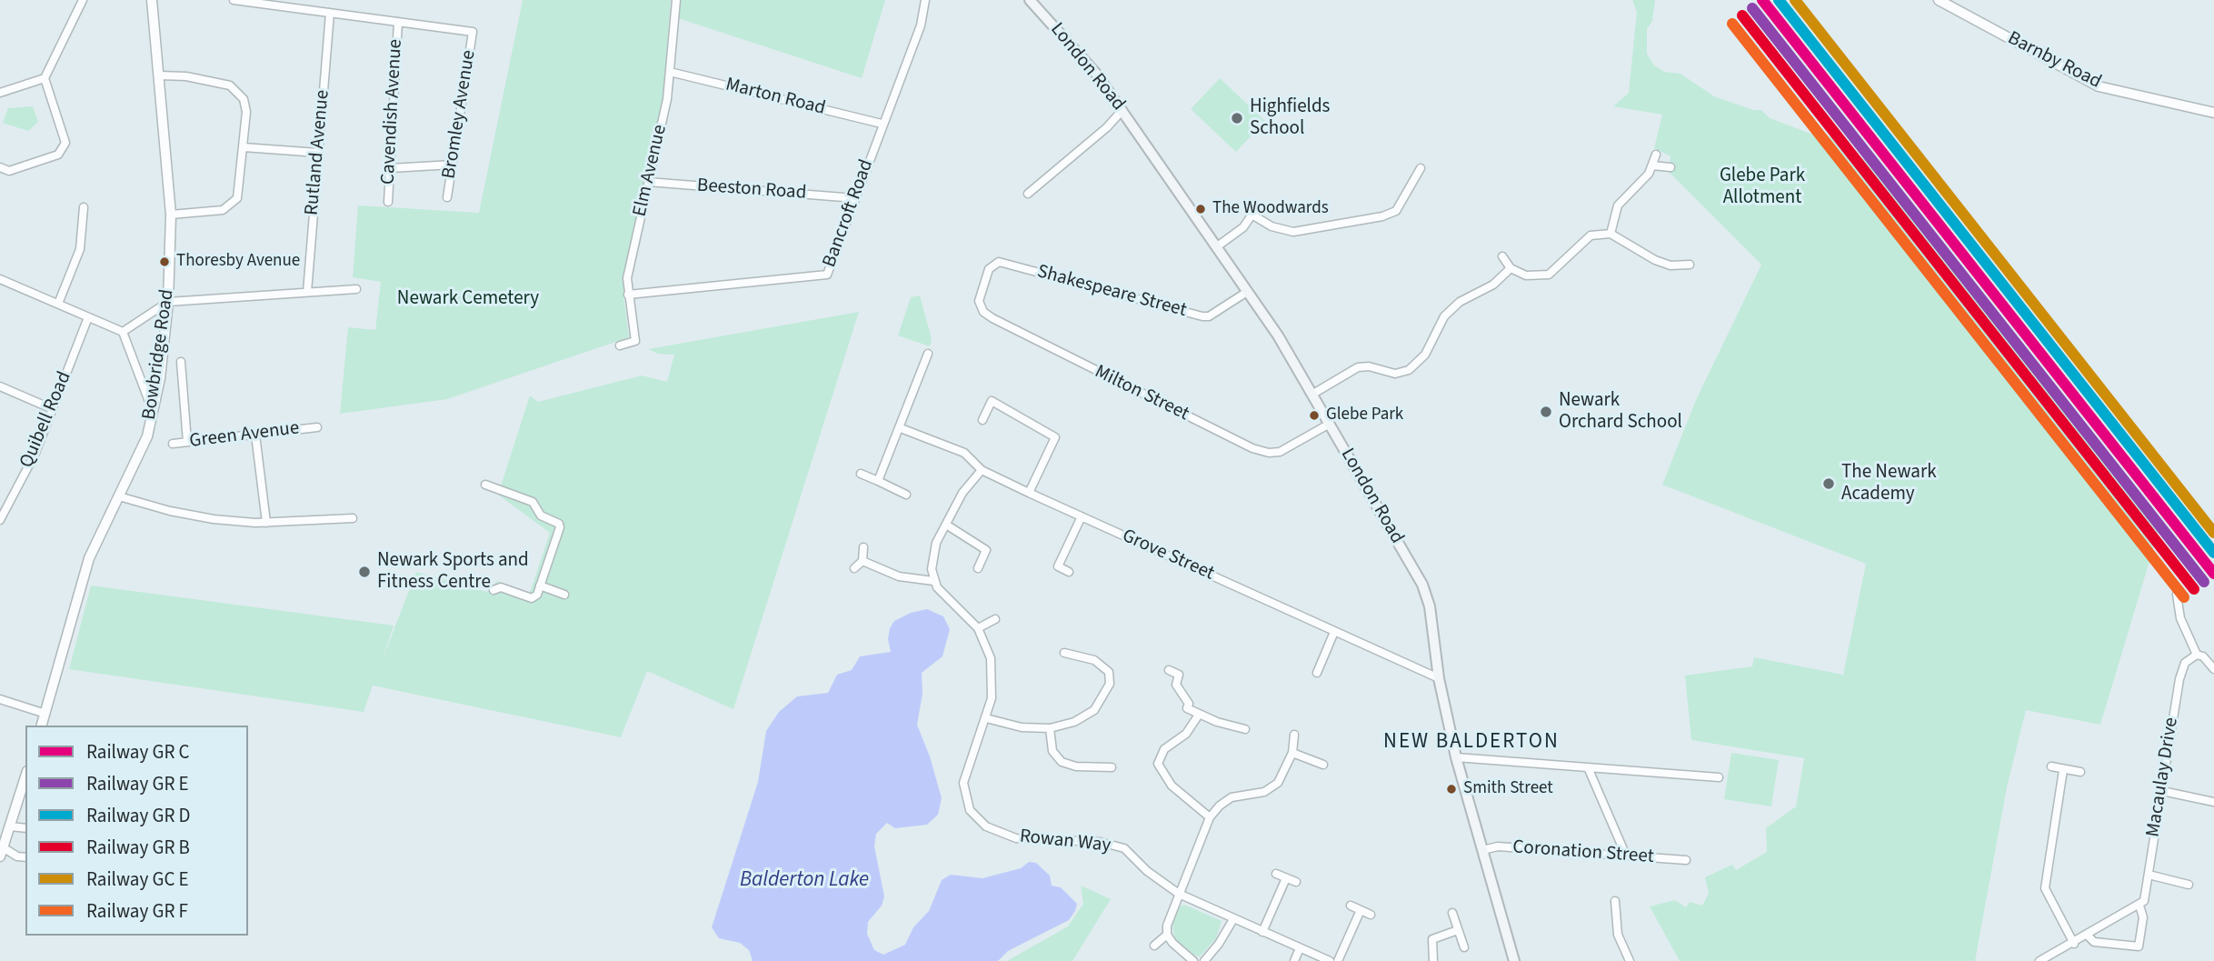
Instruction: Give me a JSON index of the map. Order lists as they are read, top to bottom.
{
  "streets": {
    "main road": ["London Road"],
    "street": [
      "Barnby Road",
      "Marton Road",
      "Cavendish Avenue",
      "Bromley Avenue",
      "Rutland Avenue",
      "Elm Avenue",
      "Beeston Road",
      "Bancroft Road",
      "Shakespeare Street",
      "Bowbridge Road",
      "Milton Street",
      "Quibell Road",
      "Green Avenue",
      "Grove Street",
      "Macaulay Drive",
      "Rowan Way",
      "Coronation Street"
    ]
  },
  "crossings": [
    ["London Road", "Shakespeare Street"],
    ["London Road", "Milton Street"],
    ["London Road", "Grove Street"],
    ["London Road", "Coronation Street"],
    ["Marton Road", "Elm Avenue"],
    ["Marton Road", "Bancroft Road"],
    ["Cavendish Avenue", "Bromley Avenue"],
    ["Elm Avenue", "Beeston Road"],
    ["Elm Avenue", "Bancroft Road"],
    ["Beeston Road", "Bancroft Road"],
    ["Shakespeare Street", "Milton Street"]
  ],
  "districts": ["NEW BALDERTON"],
  "water": ["Balderton Lake"],
  "parks": ["Glebe Park Allotment", "Newark Cemetery"],
  "places": [
    "Highfields School",
    "The Woodwards",
    "Thoresby Avenue",
    "Newark Orchard School",
    "Glebe Park",
    "The Newark Academy",
    "Newark Sports and Fitness Centre",
    "Smith Street"
  ],
  "legend": [
    "Railway GR C",
    "Railway GR E",
    "Railway GR D",
    "Railway GR B",
    "Railway GC E",
    "Railway GR F"
  ]
}
